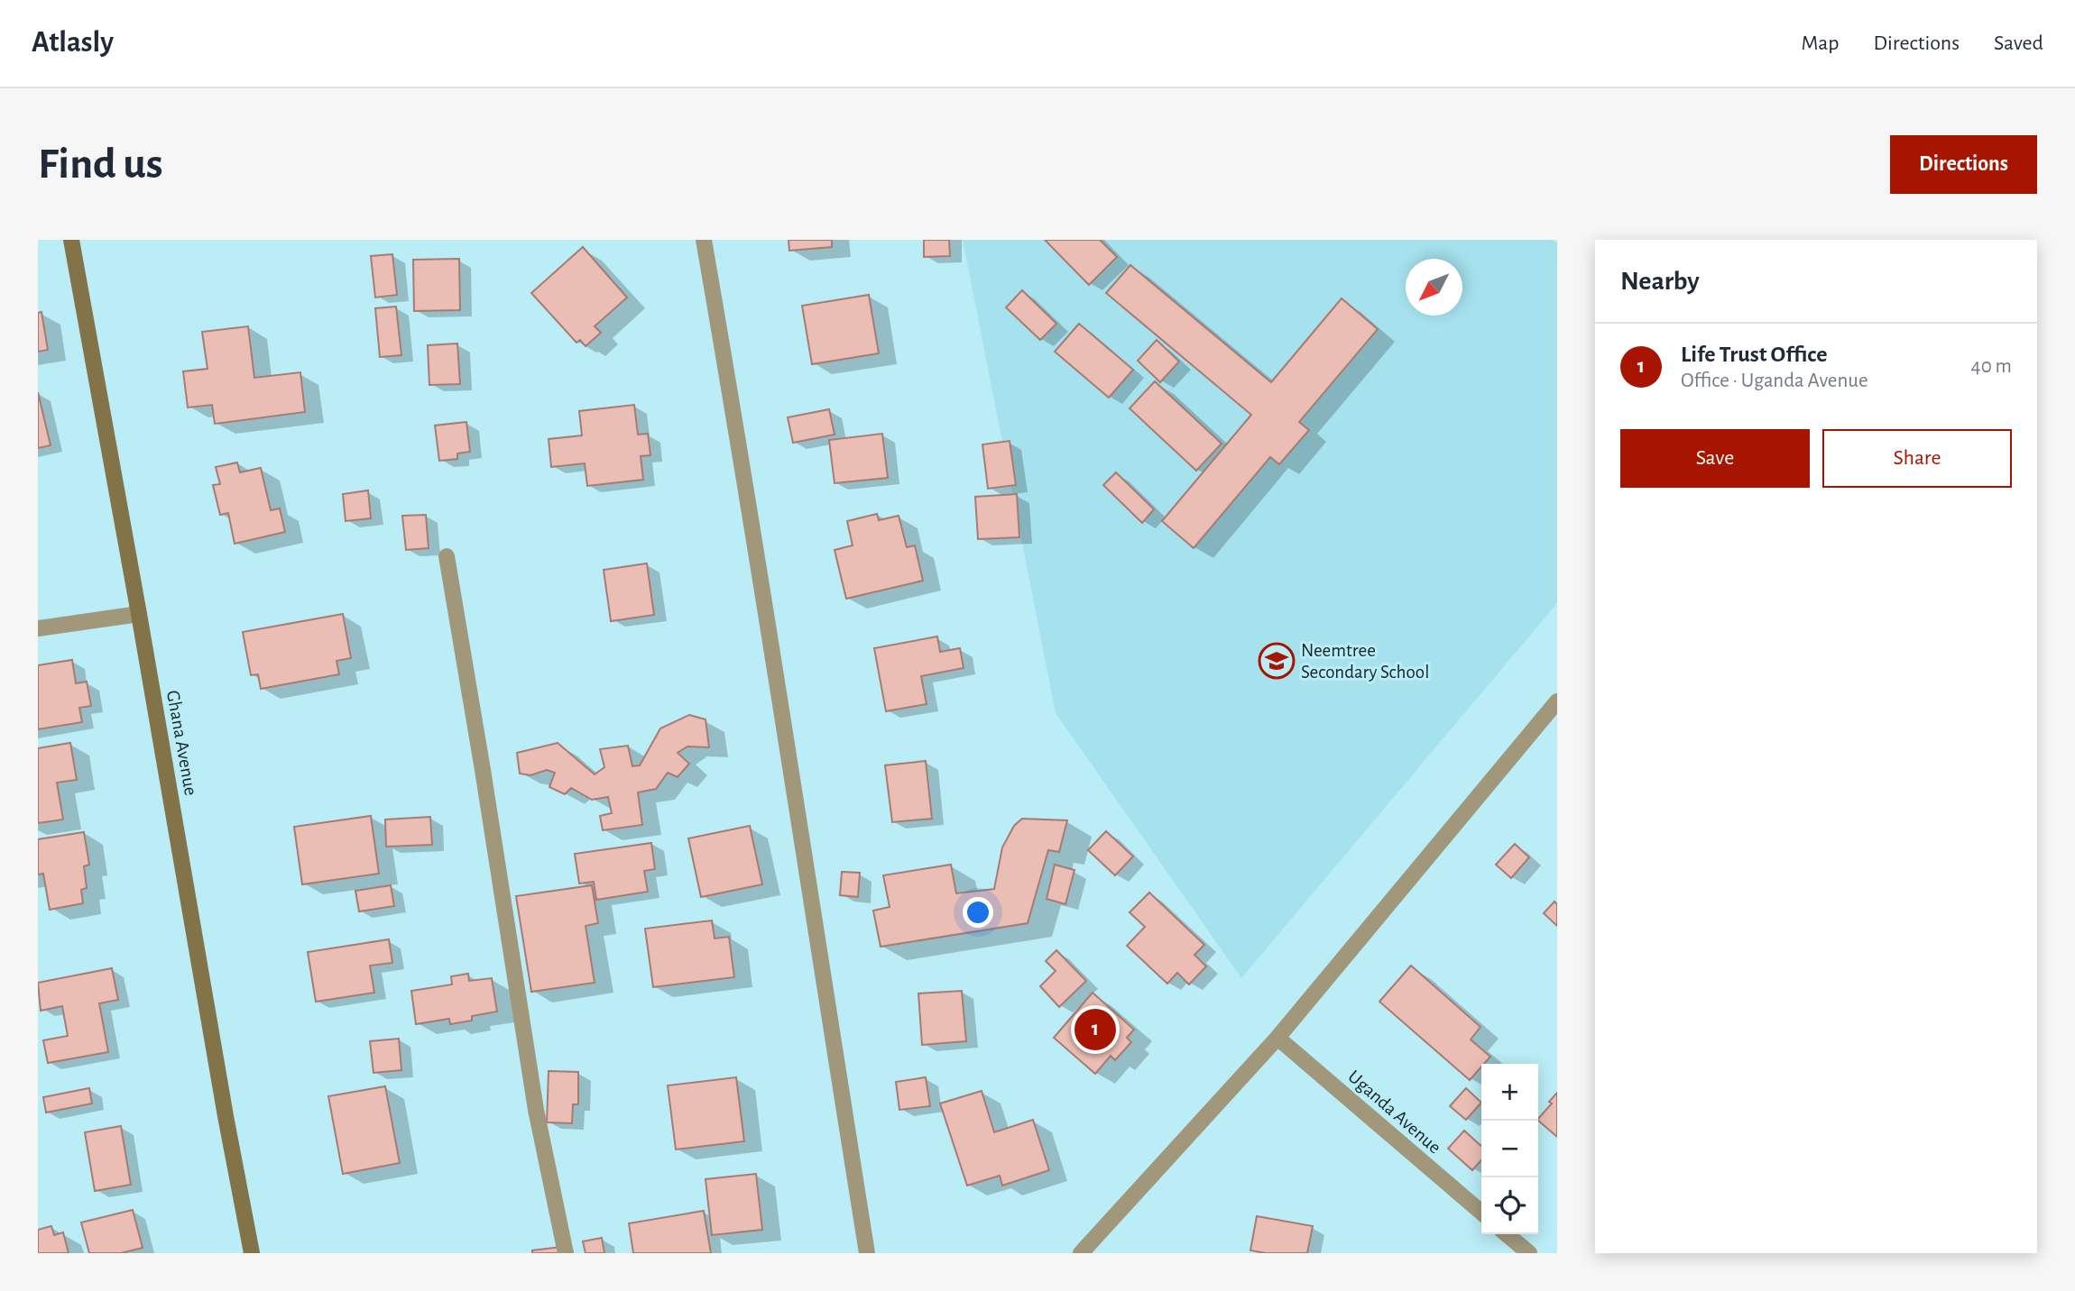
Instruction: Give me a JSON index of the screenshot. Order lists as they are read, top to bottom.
{
  "streets": {
    "main road": ["Ghana Avenue"],
    "street": ["Uganda Avenue"]
  },
  "places": {
    "school or university": ["Neemtree Secondary School"]
  },
  "north": "bottom left",
  "page": {
    "header": "Atlasly",
    "nav": ["Map", "Directions", "Saved"],
    "buttons": [
      "Directions",
      ["Save", "Share"]
    ],
    "title": "Find us",
    "heading": "Nearby",
    "list": [
      {
        "mark": "1",
        "name": "Life Trust Office",
        "note": "Office · Uganda Avenue",
        "value": "40 m"
      }
    ],
    "pins": "1",
    "map_buttons": ["+", "−"]
  }
}
